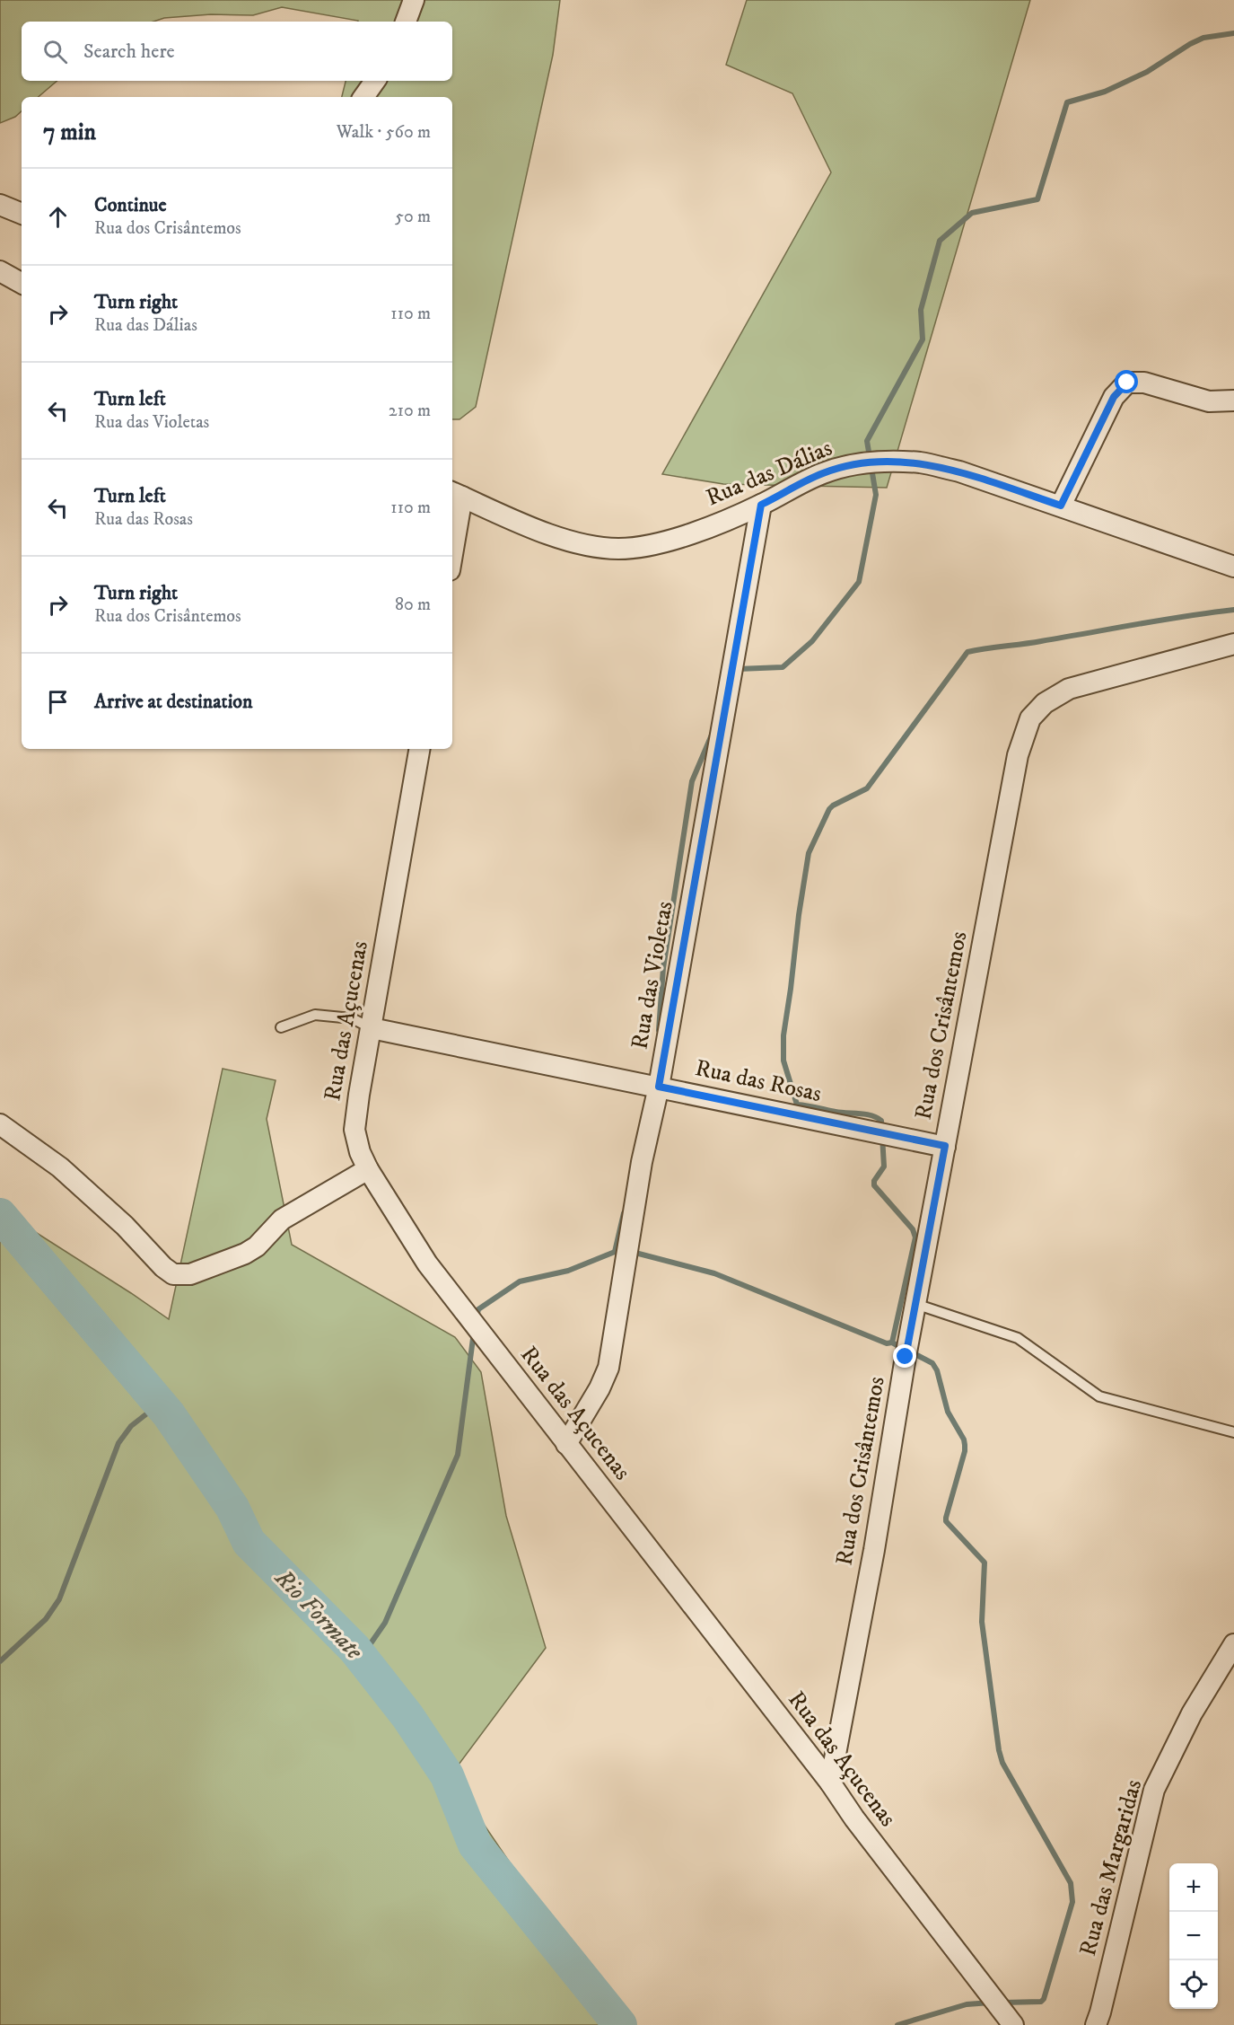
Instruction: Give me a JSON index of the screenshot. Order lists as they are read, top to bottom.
{
  "streets": {
    "street": [
      "Rua das Dálias",
      "Rua das Violetas",
      "Rua das Açucenas",
      "Rua dos Crisântemos",
      "Rua das Rosas",
      "Rua das Margaridas"
    ]
  },
  "crossings": [
    ["Rua das Dálias", "Rua das Violetas"],
    ["Rua das Violetas", "Rua das Açucenas"],
    ["Rua das Violetas", "Rua das Rosas"],
    ["Rua das Açucenas", "Rua dos Crisântemos"],
    ["Rua das Açucenas", "Rua das Rosas"],
    ["Rua dos Crisântemos", "Rua das Rosas"]
  ],
  "water": ["Rio Formate"],
  "page": {
    "search": "Search here",
    "heading": ["7 min", "Walk · 560 m"],
    "list": [
      ["Continue", "Rua dos Crisântemos", "50 m"],
      ["Turn right", "Rua das Dálias", "110 m"],
      ["Turn left", "Rua das Violetas", "210 m"],
      ["Turn left", "Rua das Rosas", "110 m"],
      ["Turn right", "Rua dos Crisântemos", "80 m"],
      "Arrive at destination"
    ],
    "map_buttons": ["+", "−"]
  }
}
